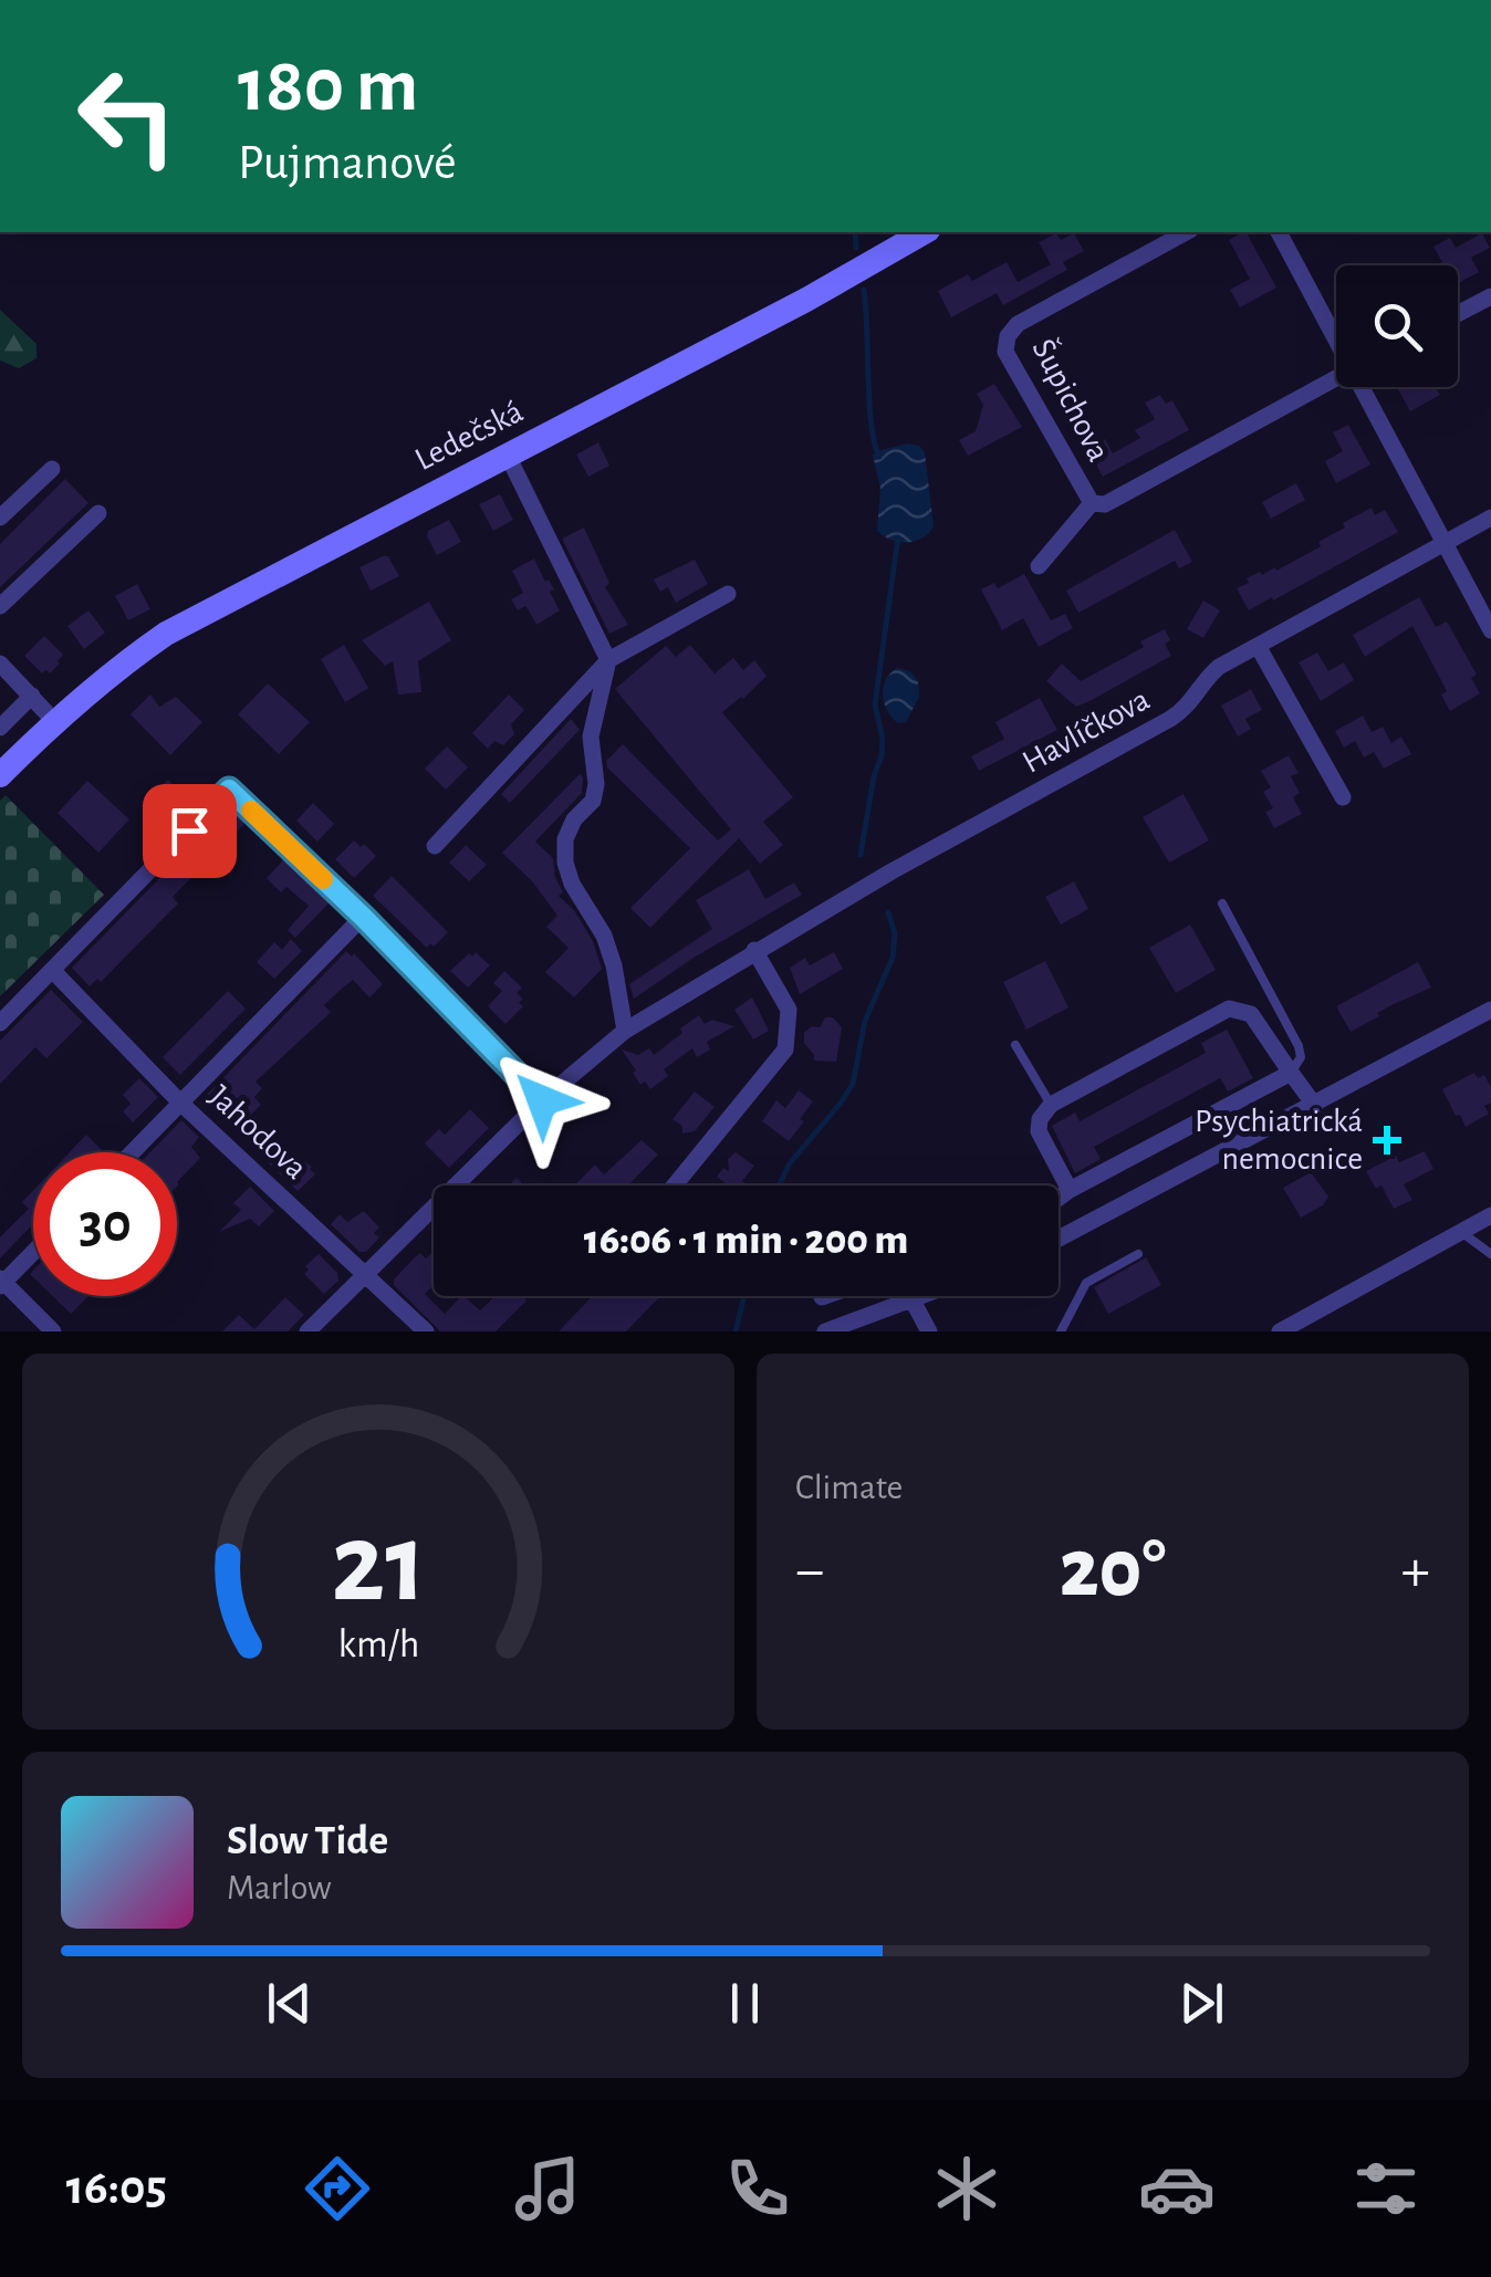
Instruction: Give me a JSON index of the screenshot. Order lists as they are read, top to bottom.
{
  "streets": {
    "main road": ["Ledečská"],
    "street": ["Šupichova", "Havlíčkova", "Jahodova"]
  },
  "crossings": [
    ["Havlíčkova", "Jahodova"]
  ],
  "places": {
    "health": ["Psychiatrická nemocnice"]
  },
  "page": {
    "turn": ["180 m", "Pujmanové"],
    "limit": "30",
    "trip": "16:06 · 1 min · 200 m",
    "tile": "Climate",
    "heat": ["−", "20°", "+"],
    "song": ["Slow Tide", "Marlow"],
    "tabs": "16:05",
    "gauge": ["21", "km/h"]
  }
}
